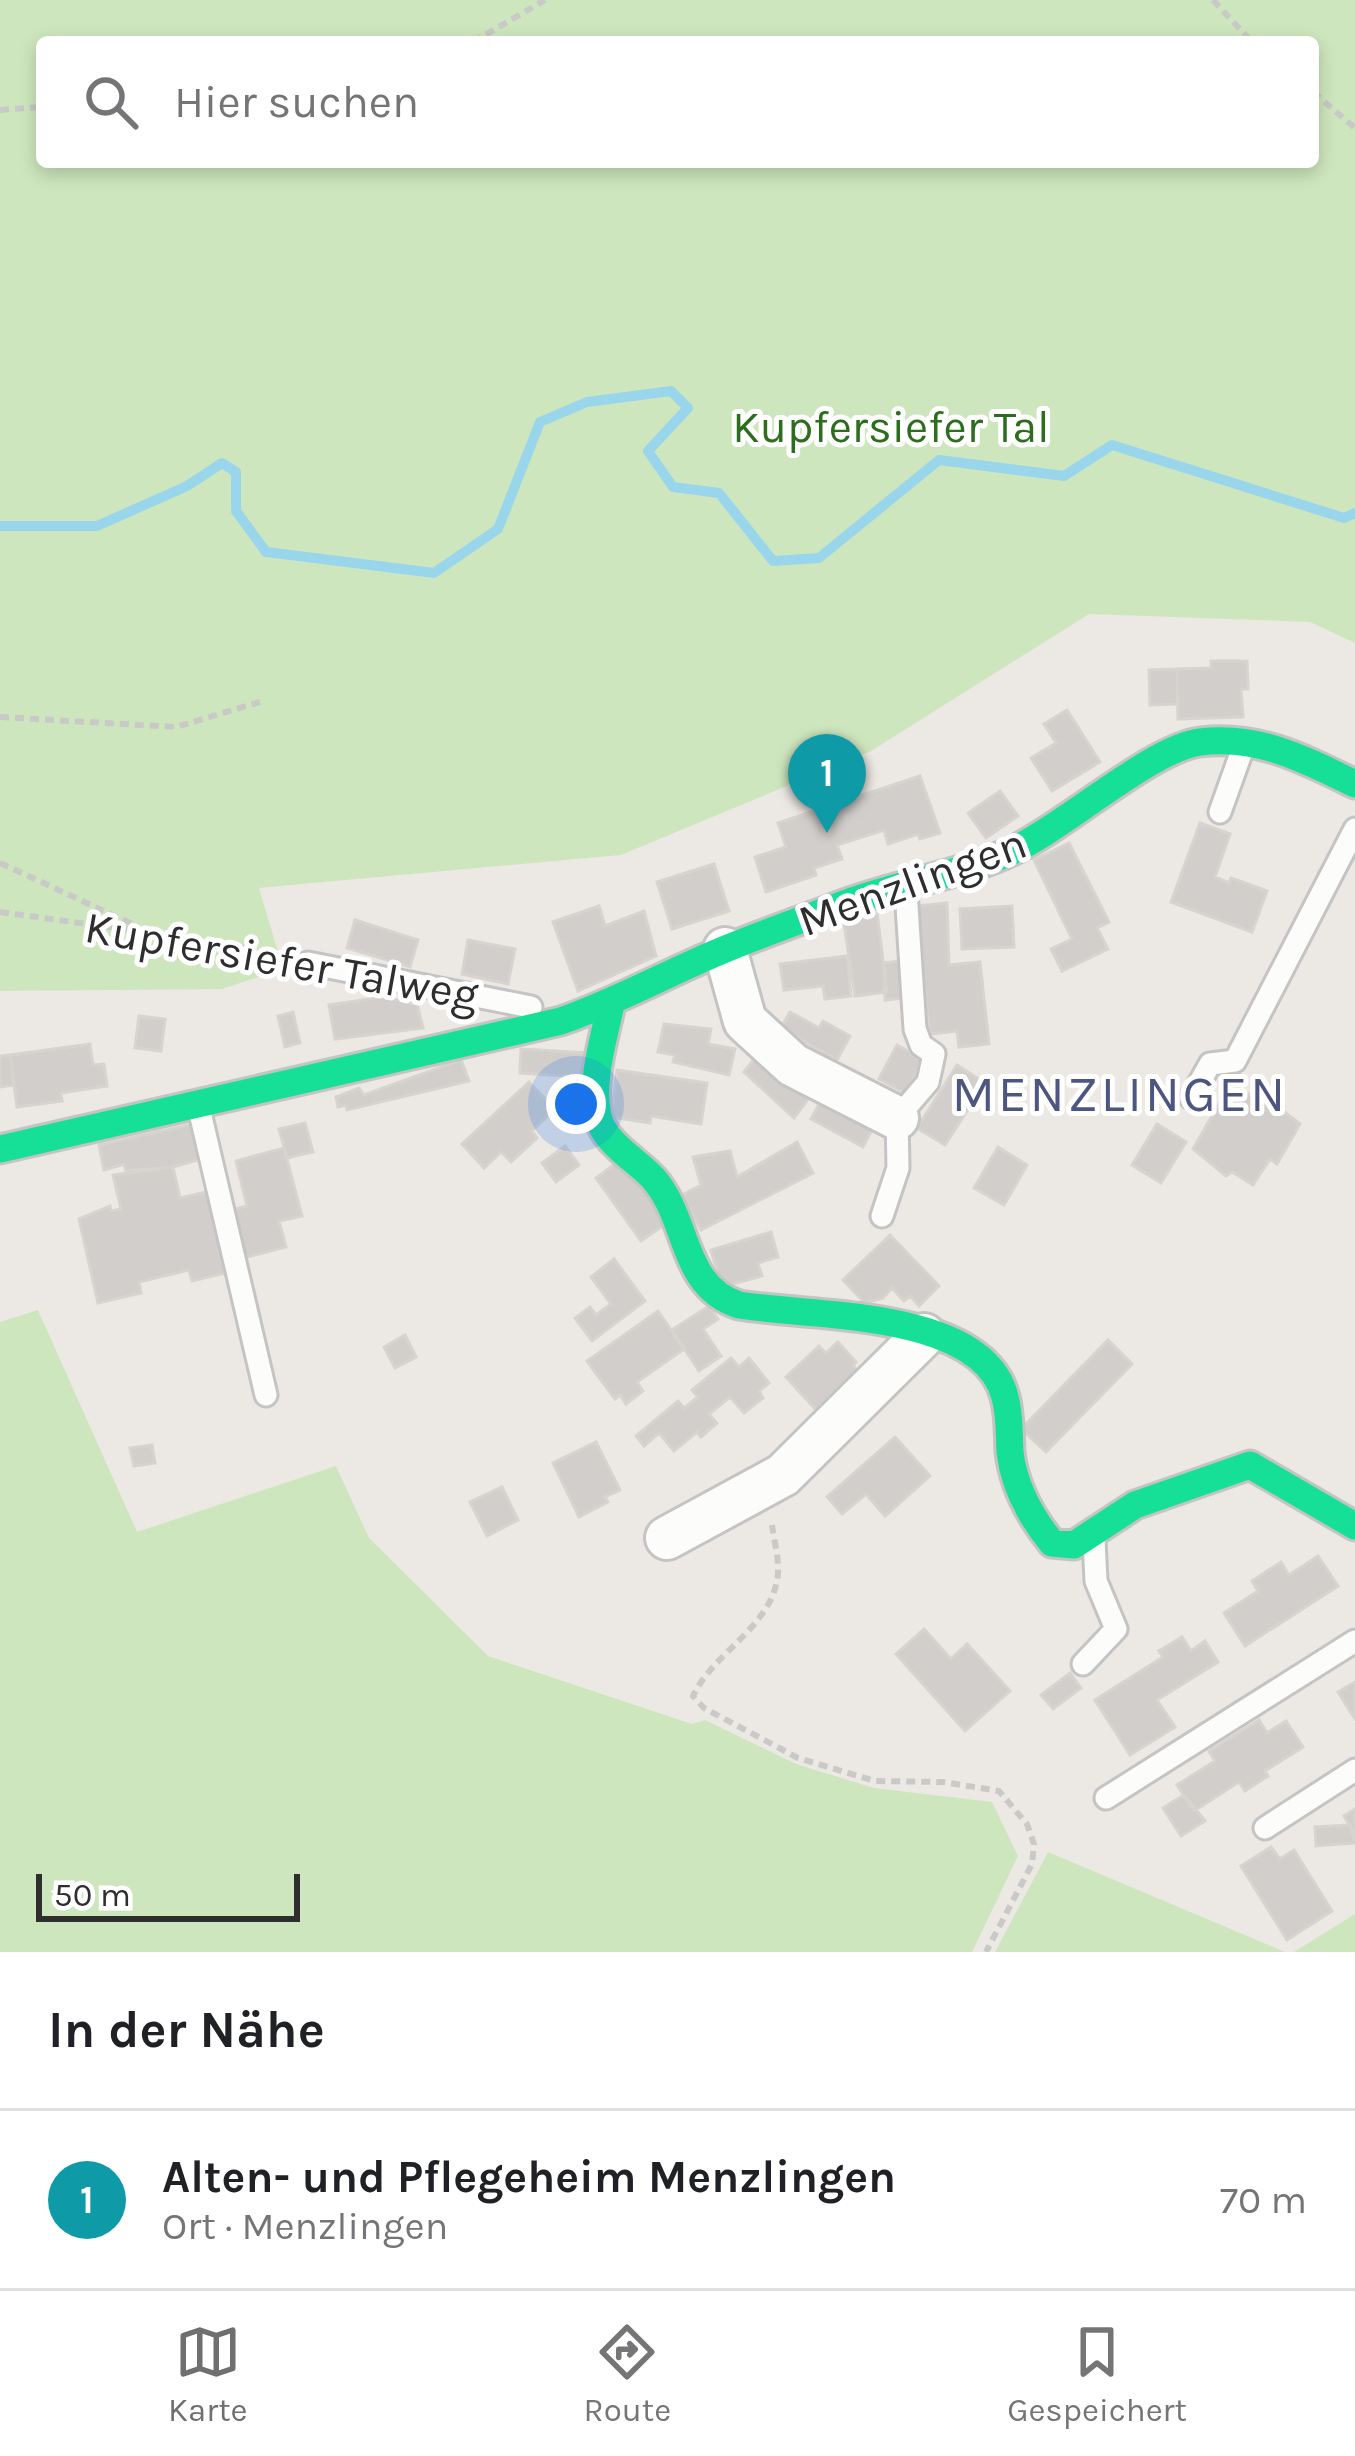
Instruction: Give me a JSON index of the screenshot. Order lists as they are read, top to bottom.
{
  "streets": {
    "street": ["Menzlingen"],
    "lane": ["Kupfersiefer Talweg"]
  },
  "crossings": [
    ["Menzlingen", "Kupfersiefer Talweg"]
  ],
  "districts": ["MENZLINGEN"],
  "parks": ["Kupfersiefer Tal"],
  "scale_bar": "50 m",
  "page": {
    "search": "Hier suchen",
    "pins": "1",
    "scale": "50 m",
    "heading": "In der Nähe",
    "list": [
      {
        "mark": "1",
        "name": "Alten- und Pflegeheim Menzlingen",
        "note": "Ort · Menzlingen",
        "value": "70 m"
      }
    ],
    "nav": ["Karte", "Route", "Gespeichert"]
  }
}
